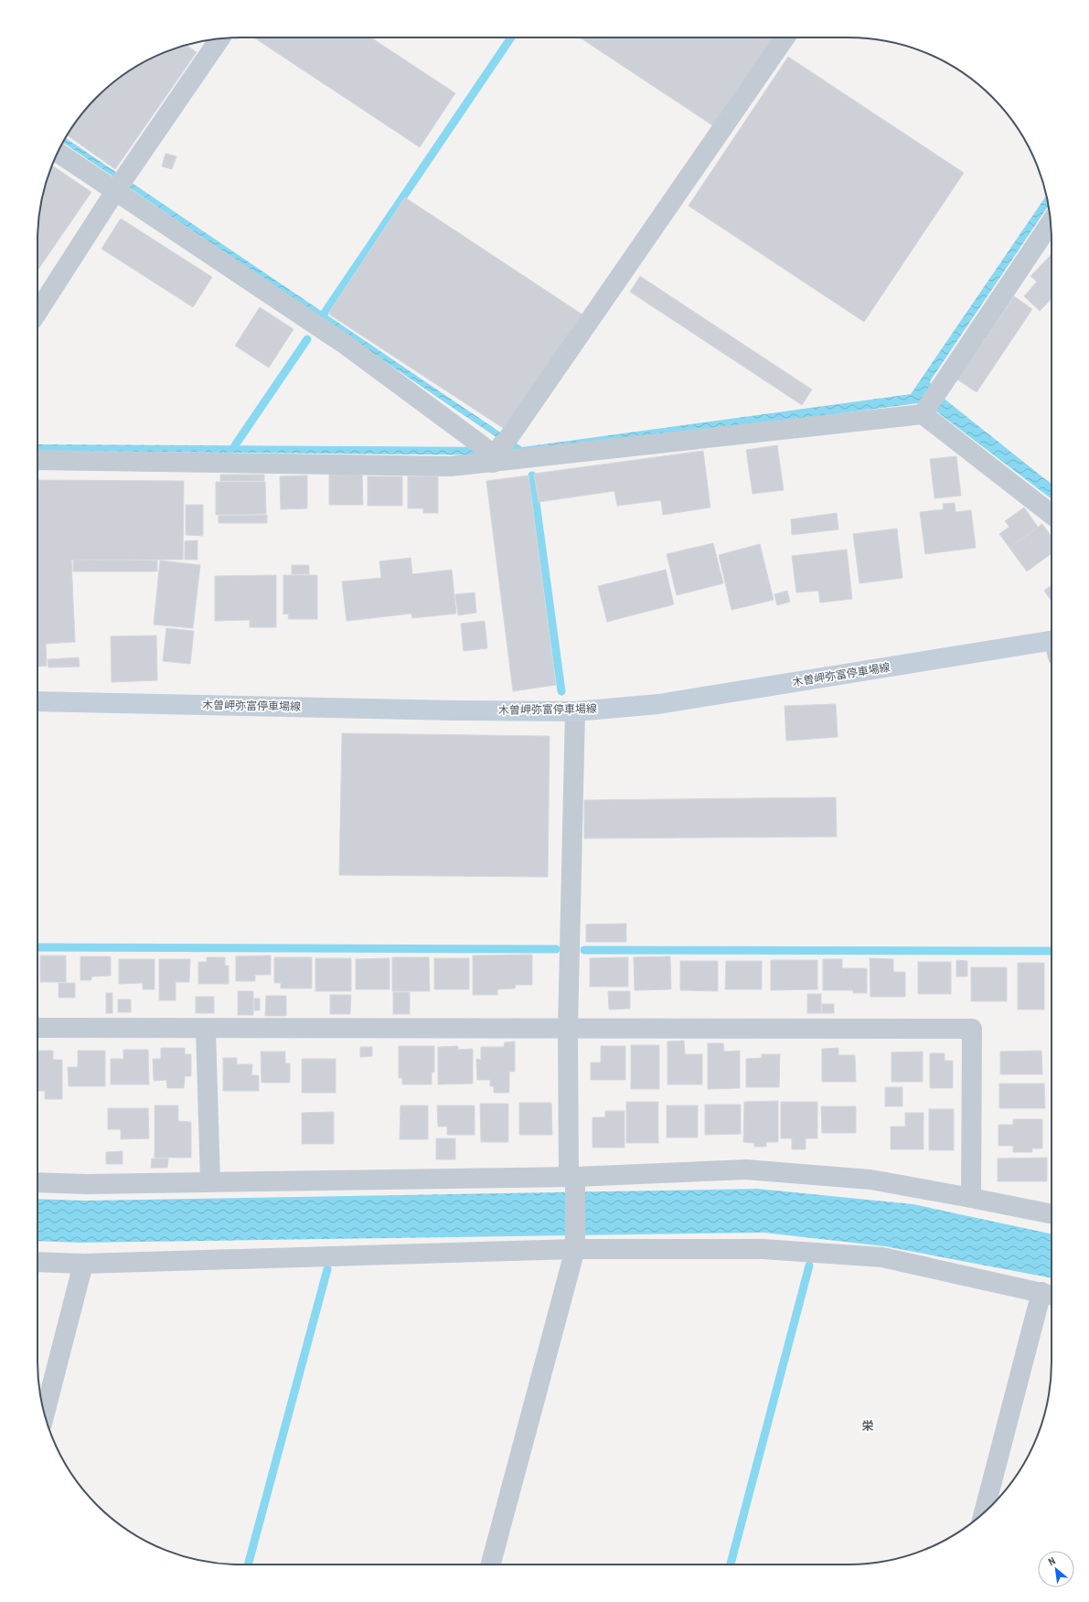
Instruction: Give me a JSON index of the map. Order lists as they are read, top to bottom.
{
  "streets": {
    "main road": ["木曽岬弥富停車場線"]
  },
  "districts": ["栄"],
  "north": "top left"
}
